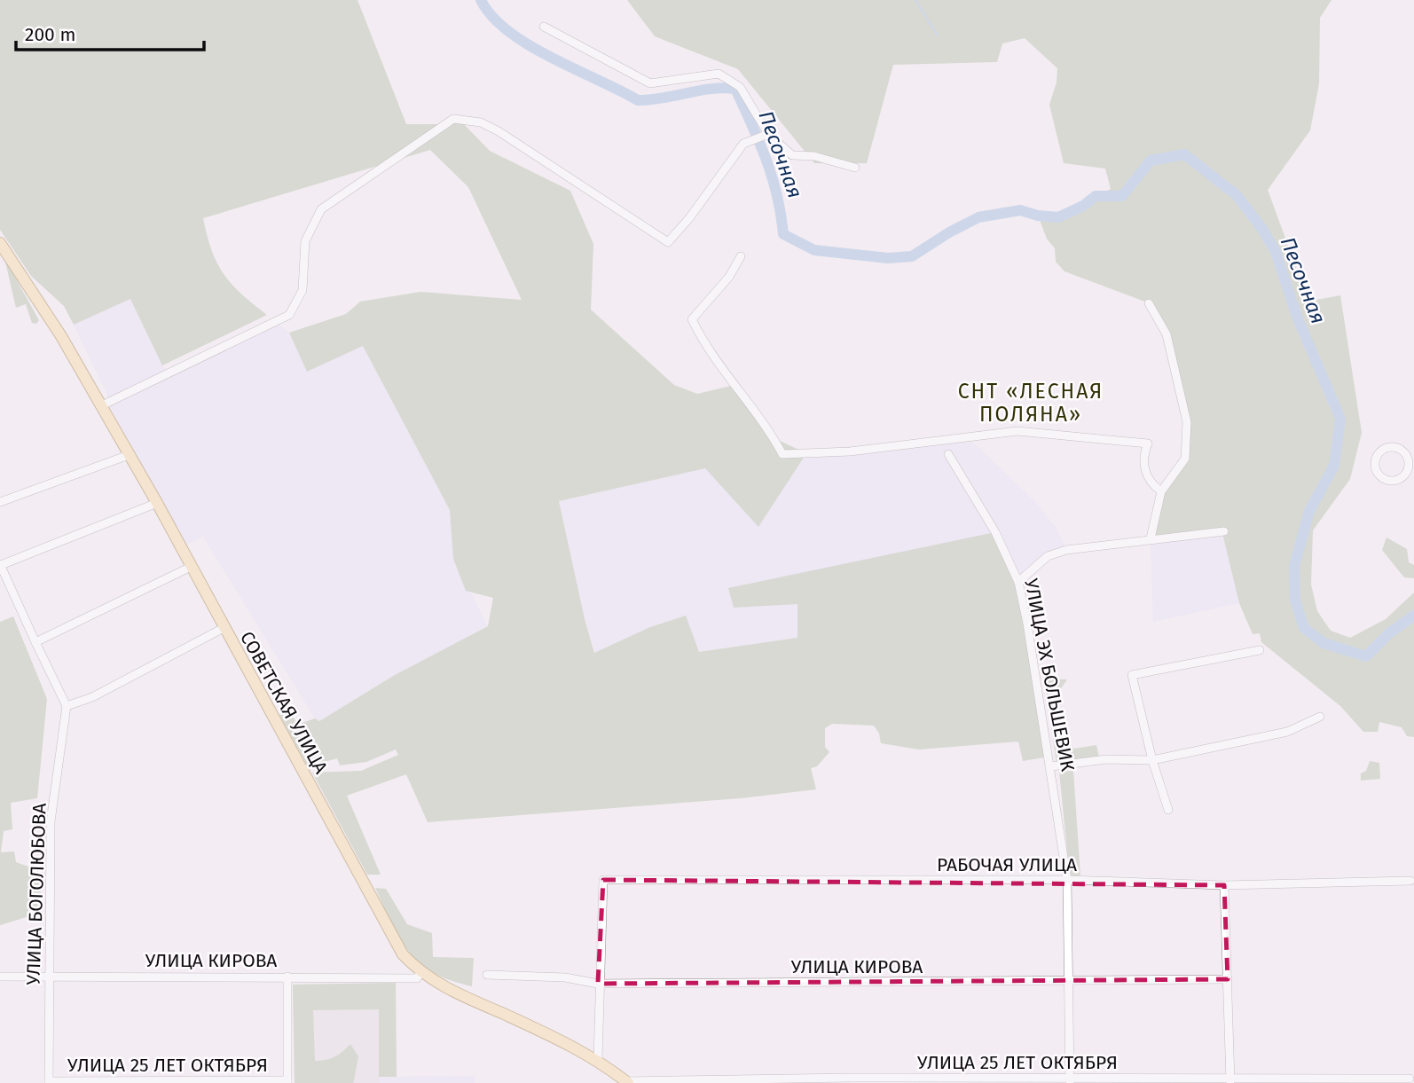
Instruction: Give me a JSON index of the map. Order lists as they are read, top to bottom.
{
  "streets": {
    "main road": ["СОВЕТСКАЯ УЛИЦА"],
    "street": [
      "УЛИЦА ЭХ БОЛЬШЕВИК",
      "РАБОЧАЯ УЛИЦА",
      "УЛИЦА БОГОЛЮБОВА",
      "УЛИЦА КИРОВА",
      "УЛИЦА 25 ЛЕТ ОКТЯБРЯ"
    ]
  },
  "crossings": [
    ["УЛИЦА ЭХ БОЛЬШЕВИК", "РАБОЧАЯ УЛИЦА"],
    ["УЛИЦА ЭХ БОЛЬШЕВИК", "УЛИЦА КИРОВА"],
    ["УЛИЦА ЭХ БОЛЬШЕВИК", "УЛИЦА 25 ЛЕТ ОКТЯБРЯ"],
    ["СОВЕТСКАЯ УЛИЦА", "УЛИЦА КИРОВА"],
    ["СОВЕТСКАЯ УЛИЦА", "УЛИЦА 25 ЛЕТ ОКТЯБРЯ"],
    ["РАБОЧАЯ УЛИЦА", "УЛИЦА КИРОВА"],
    ["УЛИЦА БОГОЛЮБОВА", "УЛИЦА КИРОВА"],
    ["УЛИЦА БОГОЛЮБОВА", "УЛИЦА 25 ЛЕТ ОКТЯБРЯ"]
  ],
  "districts": ["СНТ «ЛЕСНАЯ ПОЛЯНА»"],
  "water": ["Песочная"],
  "scale_bar": "200 m"
}
